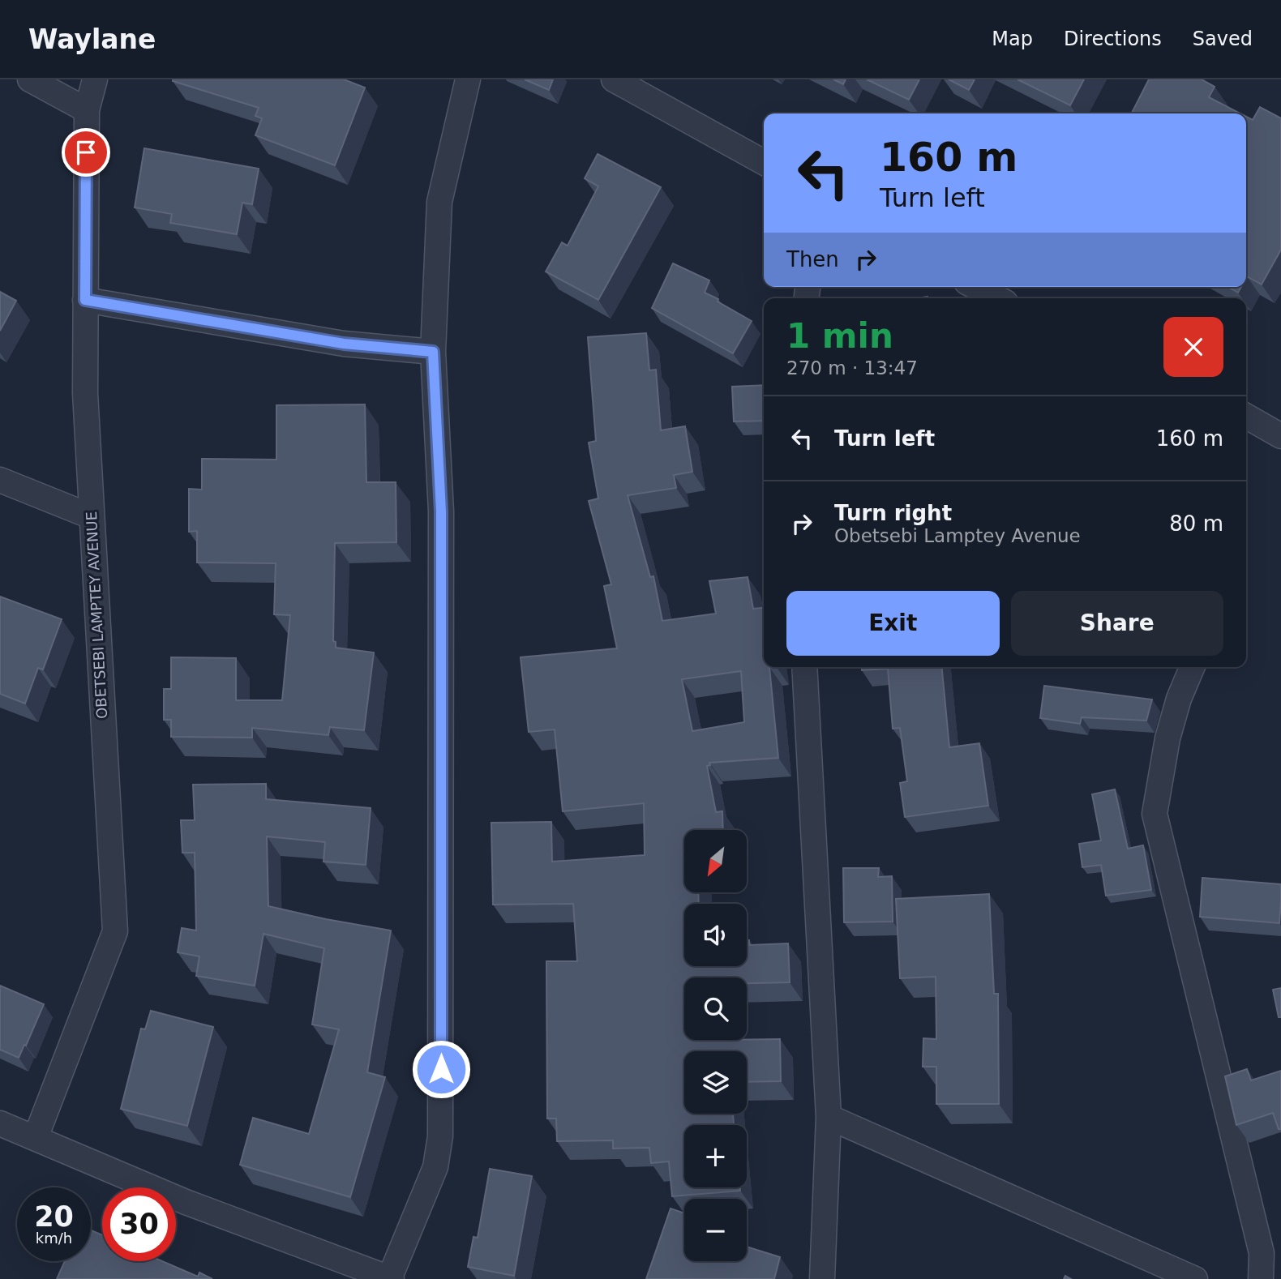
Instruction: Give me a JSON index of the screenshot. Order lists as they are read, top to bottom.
{
  "streets": {
    "street": ["OBETSEBI LAMPTEY AVENUE"]
  },
  "north": "bottom left",
  "page": {
    "header": "Waylane",
    "nav": ["Map", "Directions", "Saved"],
    "turn": ["160 m", "Turn left"],
    "then": "Then",
    "heading": ["1 min", "270 m · 13:47"],
    "list": [
      {
        "name": "Turn left",
        "value": "160 m"
      },
      {
        "name": "Turn right",
        "note": "Obetsebi Lamptey Avenue",
        "value": "80 m"
      }
    ],
    "buttons": ["Exit", "Share"],
    "map_buttons": ["+", "−"],
    "speed": "20 km/h",
    "limit": "30"
  }
}
